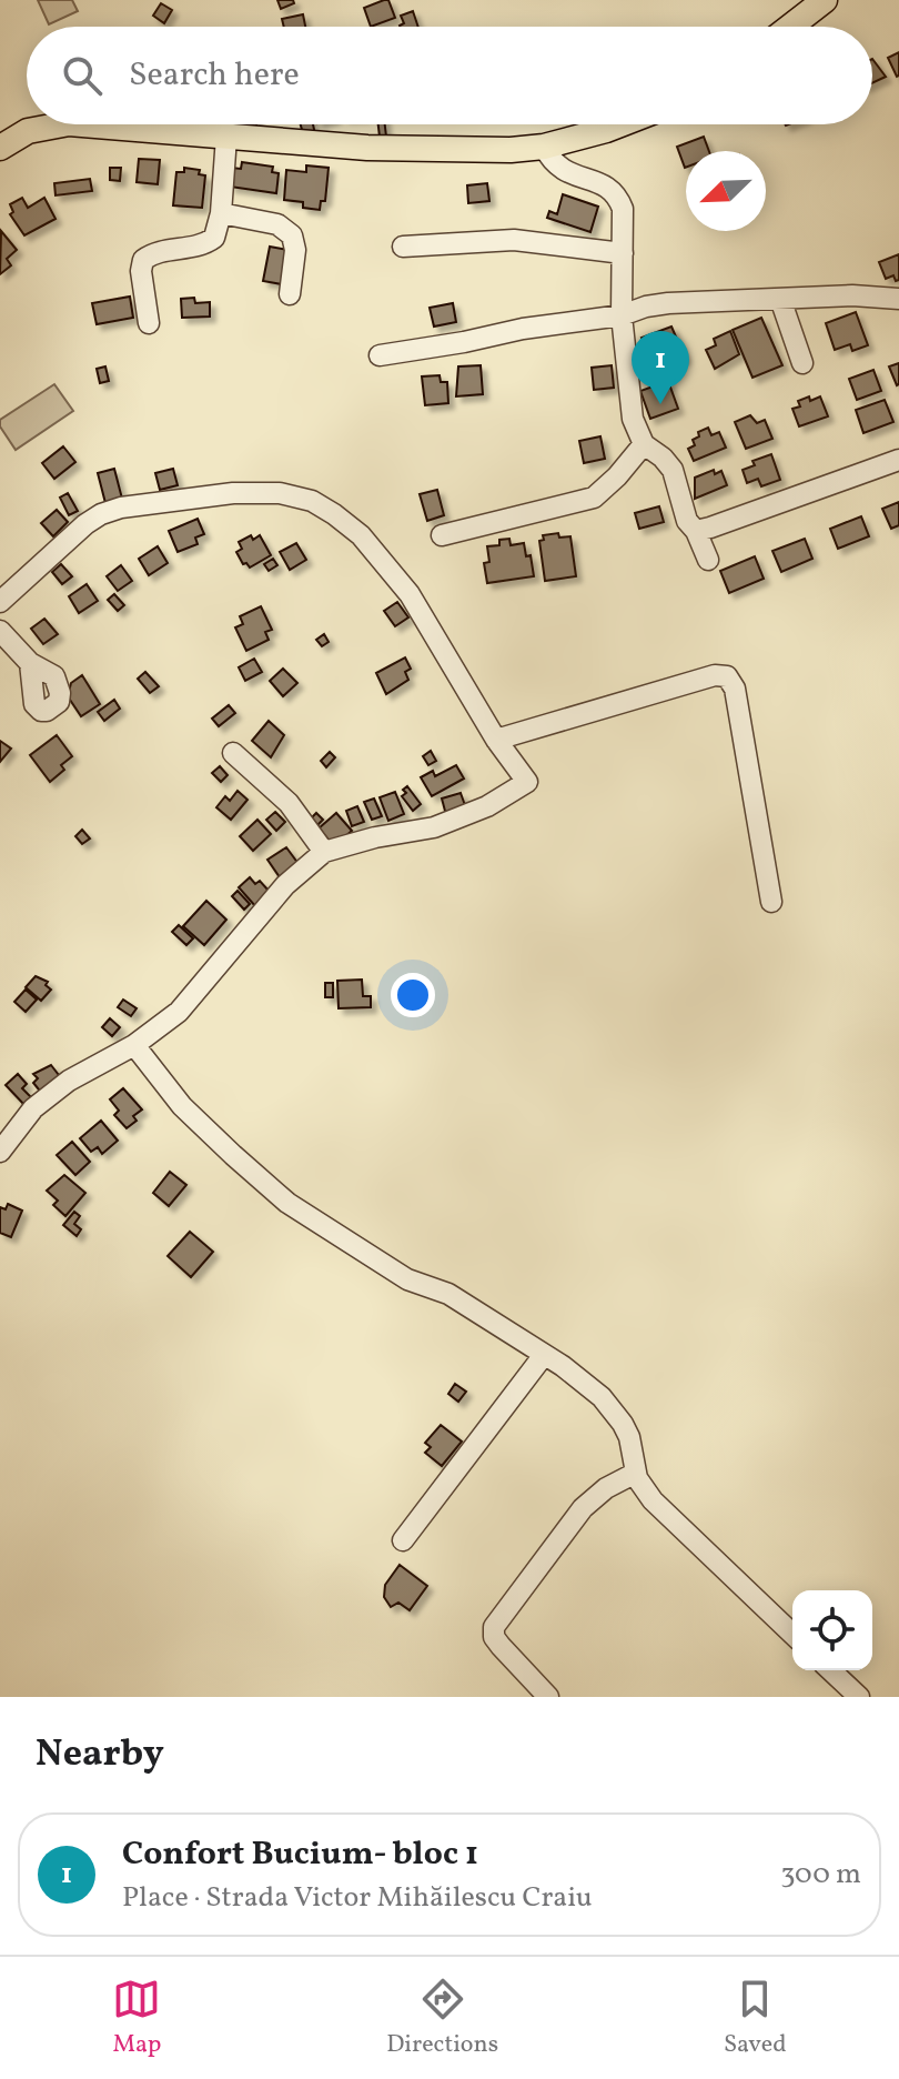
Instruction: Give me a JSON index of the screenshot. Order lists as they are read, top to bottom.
{
  "north": "bottom left",
  "page": {
    "search": "Search here",
    "pins": "1",
    "heading": "Nearby",
    "list": [
      {
        "mark": "1",
        "name": "Confort Bucium- bloc 1",
        "note": "Place · Strada Victor Mihăilescu Craiu",
        "value": "300 m"
      }
    ],
    "nav": ["Map", "Directions", "Saved"]
  }
}
